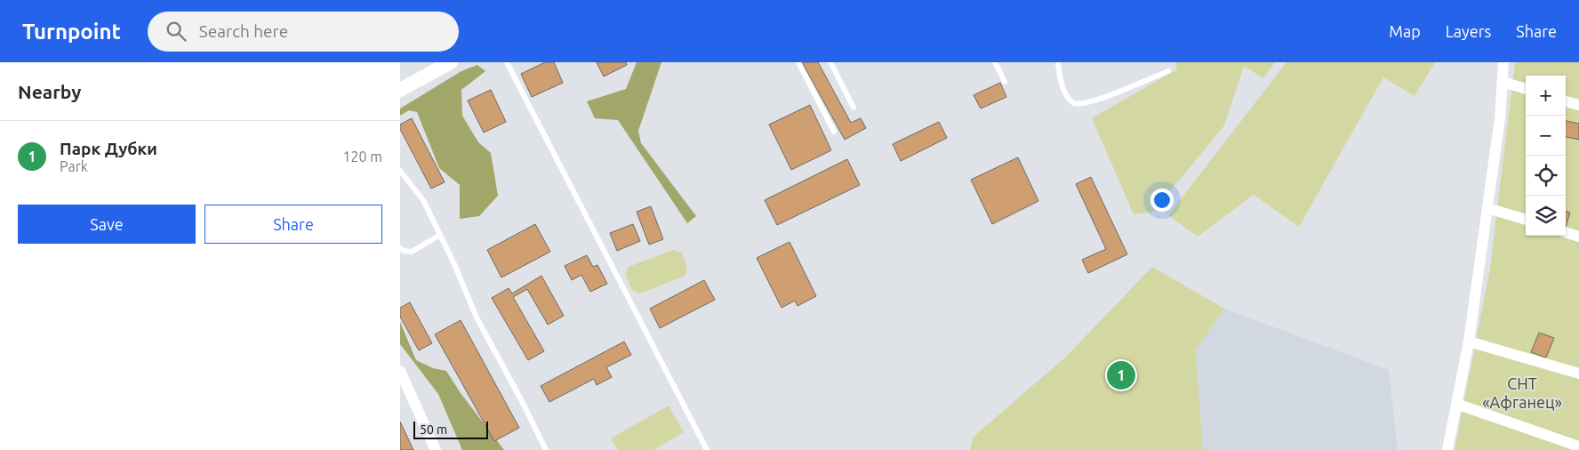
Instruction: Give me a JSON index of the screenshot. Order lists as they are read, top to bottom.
{
  "parks": ["СНТ «Афганец»"],
  "scale_bar": "50 m",
  "page": {
    "header": "Turnpoint",
    "search": "Search here",
    "nav": ["Map", "Layers", "Share"],
    "heading": "Nearby",
    "map_buttons": ["+", "−"],
    "list": [
      {
        "mark": "1",
        "name": "Парк Дубки",
        "note": "Park",
        "value": "120 m"
      }
    ],
    "buttons": ["Save", "Share"],
    "pins": "1",
    "scale": "50 m"
  }
}
